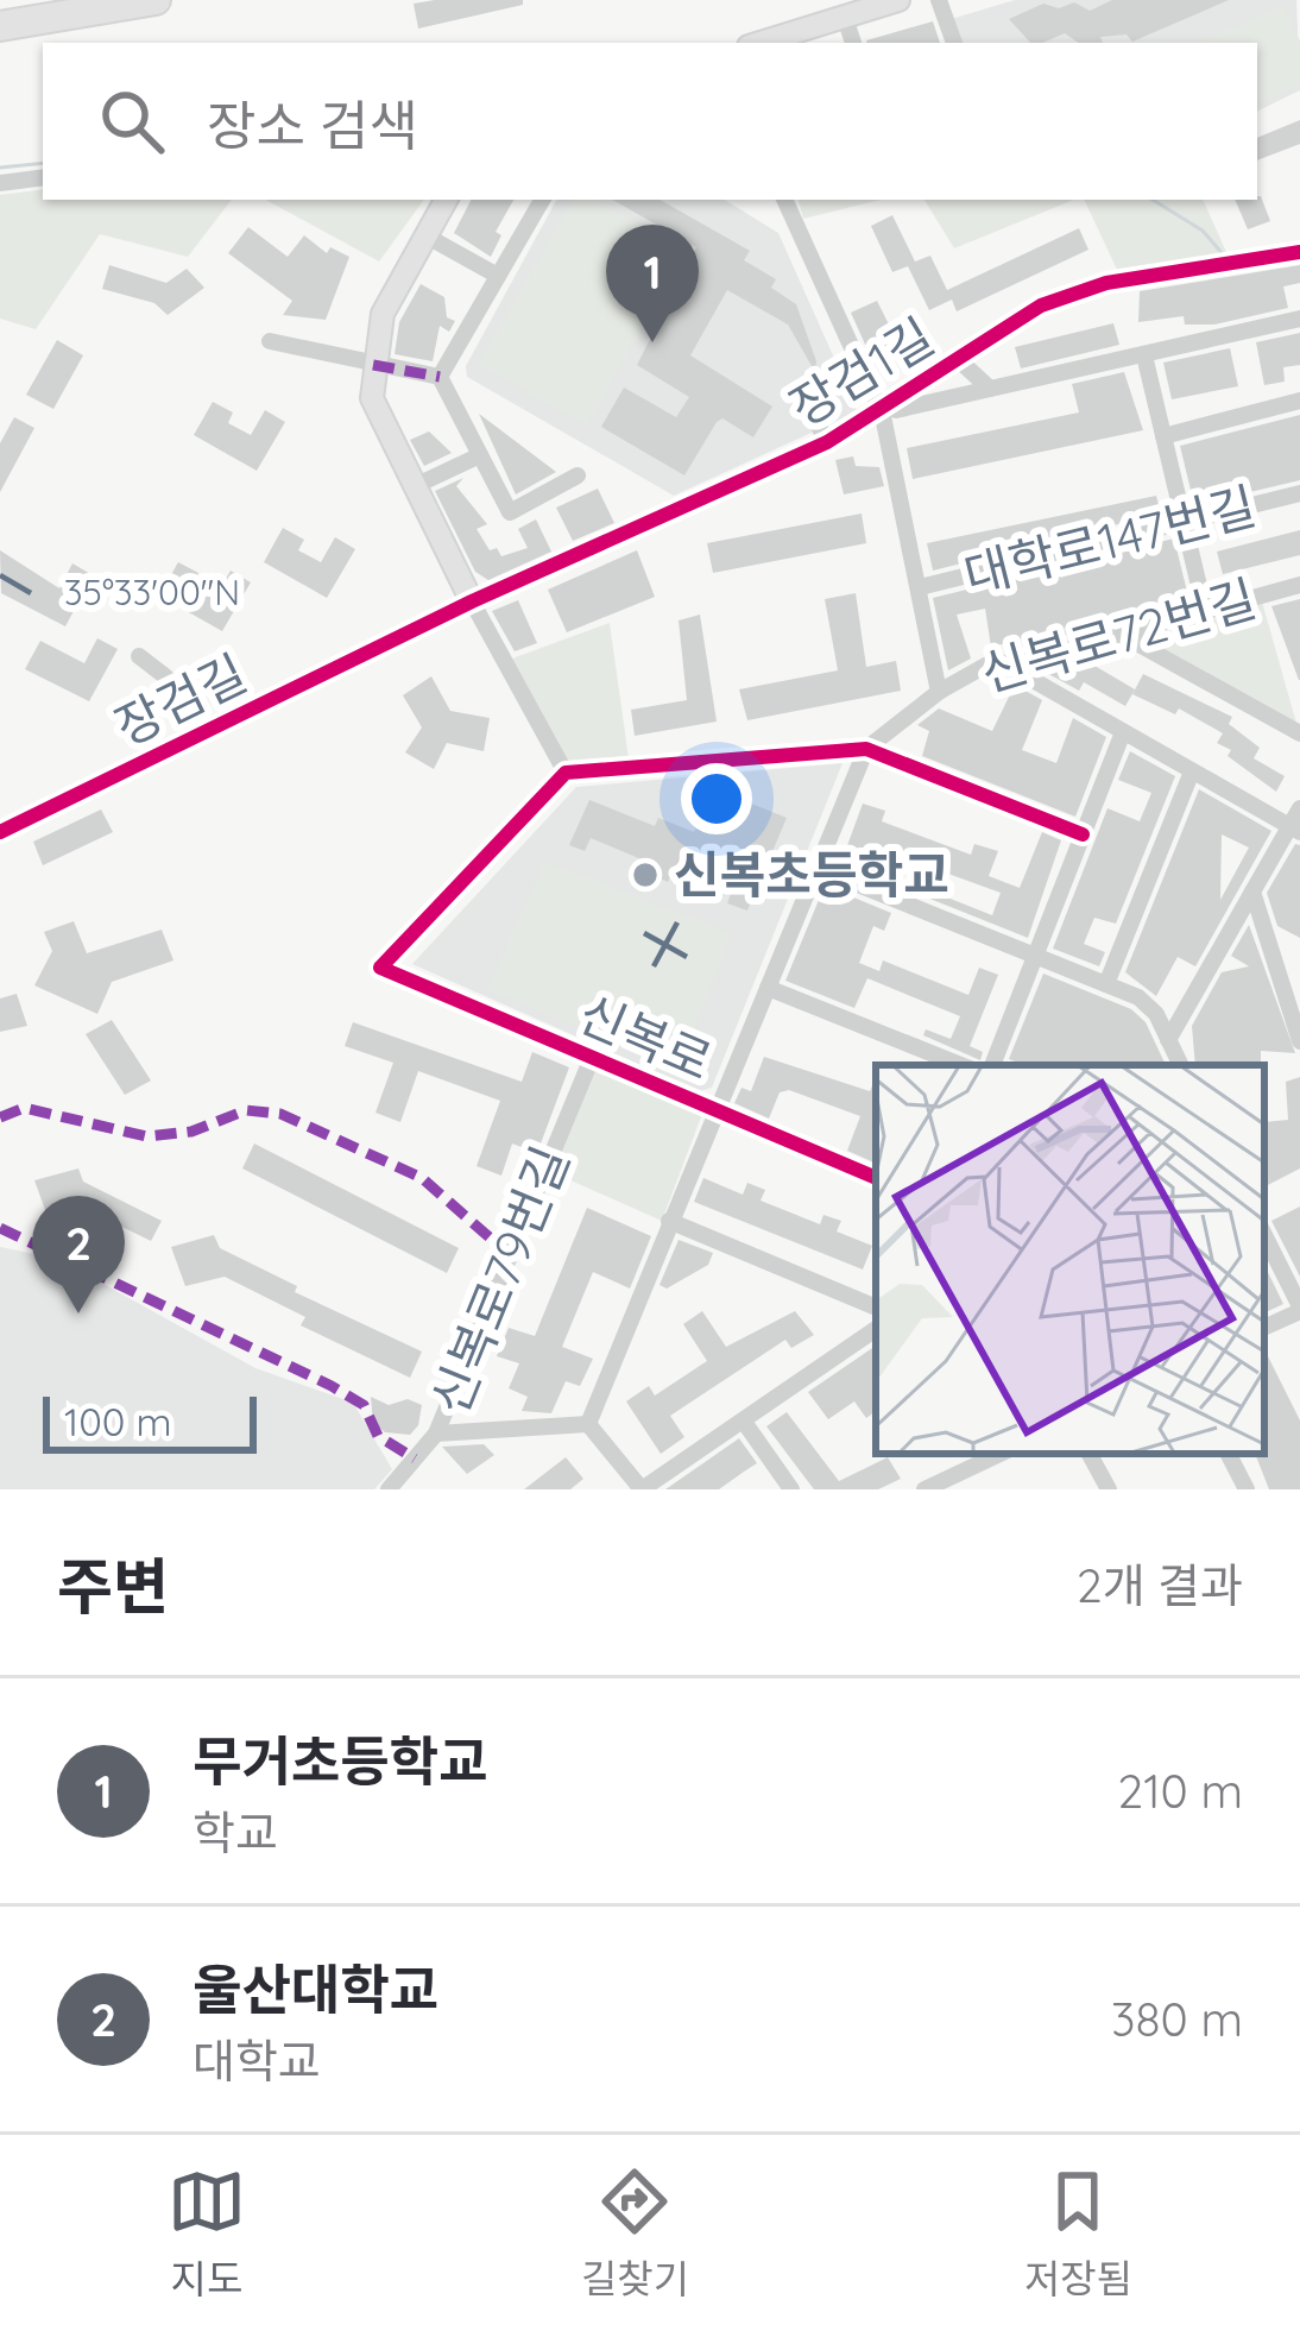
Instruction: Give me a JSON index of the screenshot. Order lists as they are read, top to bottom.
{
  "streets": {
    "street": [
      "장검1길",
      "대학로147번길",
      "신복로72번길",
      "장검길",
      "신복로",
      "신복로79번길"
    ]
  },
  "crossings": [
    ["장검1길", "신복로72번길"],
    ["장검1길", "장검길"],
    ["대학로147번길", "신복로72번길"],
    ["신복로72번길", "신복로"],
    ["신복로", "신복로79번길"]
  ],
  "places": ["신복초등학교"],
  "scale_bar": "100 m",
  "page": {
    "search": "장소 검색",
    "pins": ["1", "2"],
    "scale": "100 m",
    "heading": ["주변", "2개 결과"],
    "list": [
      {
        "mark": "1",
        "name": "무거초등학교",
        "note": "학교",
        "value": "210 m"
      },
      {
        "mark": "2",
        "name": "울산대학교",
        "note": "대학교",
        "value": "380 m"
      }
    ],
    "nav": ["지도", "길찾기", "저장됨"]
  },
  "coordinates": ["35°33'00\"N"]
}
